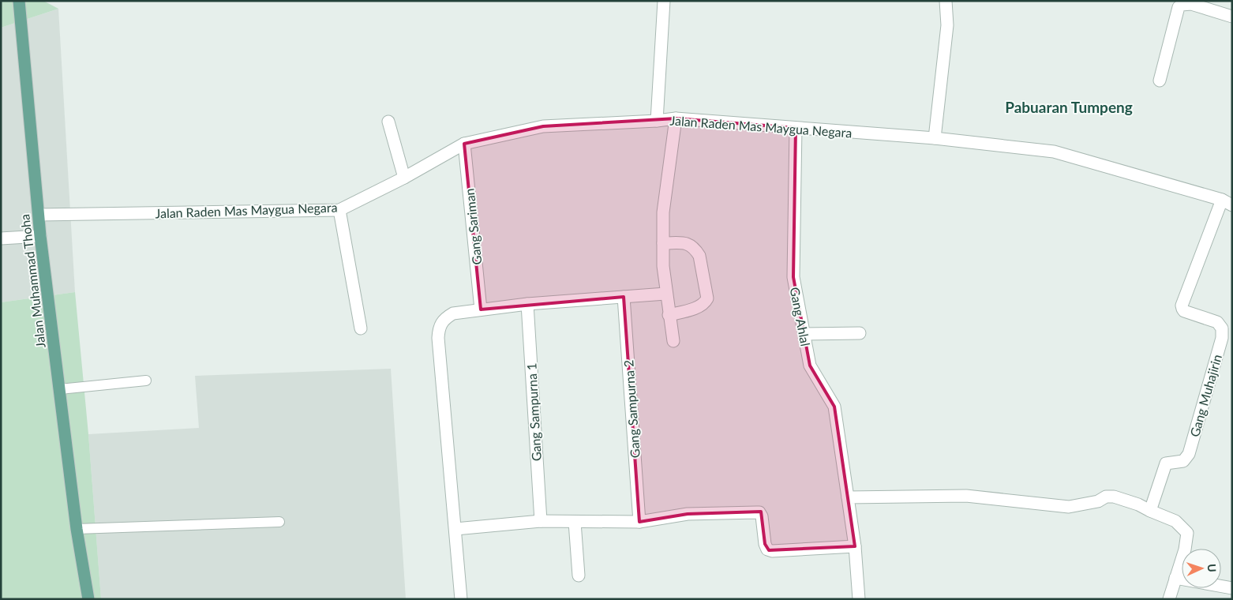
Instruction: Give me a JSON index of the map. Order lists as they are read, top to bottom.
{
  "streets": {
    "main road": ["Jalan Muhammad Thoha"],
    "street": [
      "Jalan Raden Mas Maygua Negara",
      "Gang Sariman",
      "Gang Ahlal",
      "Gang Muhajirin",
      "Gang Sampurna 2",
      "Gang Sampurna 1"
    ]
  },
  "crossings": [
    ["Jalan Raden Mas Maygua Negara", "Gang Sariman"],
    ["Jalan Raden Mas Maygua Negara", "Jalan Muhammad Thoha"],
    ["Jalan Raden Mas Maygua Negara", "Gang Ahlal"],
    ["Jalan Raden Mas Maygua Negara", "Gang Muhajirin"]
  ],
  "districts": ["Pabuaran Tumpeng"],
  "north": "right"
}
